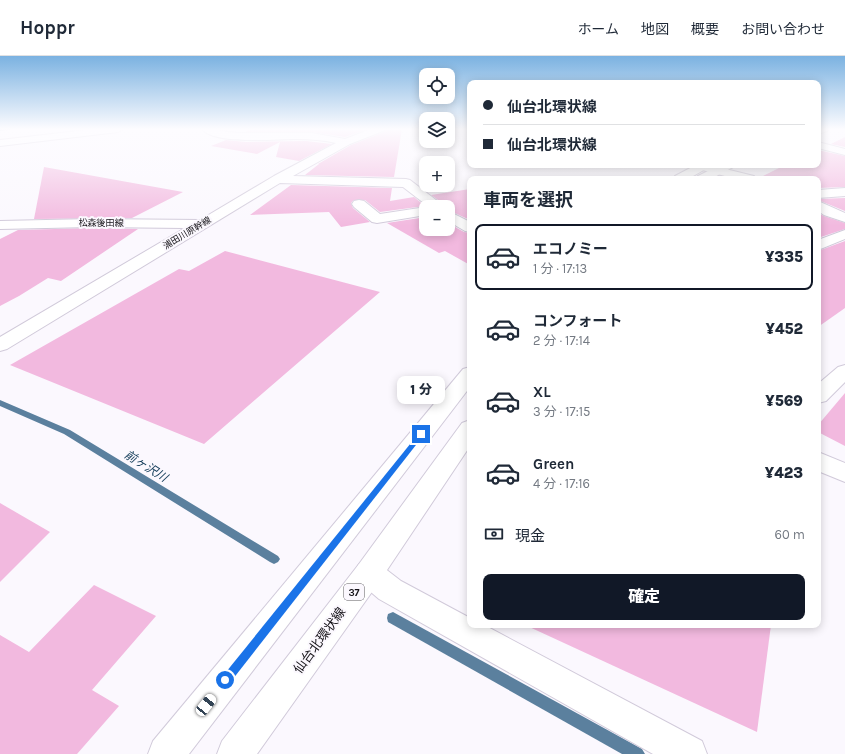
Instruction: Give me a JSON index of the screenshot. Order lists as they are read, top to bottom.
{
  "streets": {
    "main road": [
      "松森後田線",
      "浦田川原幹線",
      "37",
      "仙台北環状線"
    ]
  },
  "crossings": [
    ["松森後田線", "浦田川原幹線"]
  ],
  "water": ["前ヶ沢川"],
  "page": {
    "header": "Hoppr",
    "nav": [
      "ホーム",
      "地図",
      "概要",
      "お問い合わせ"
    ],
    "map_buttons": ["+", "−"],
    "banner": ["仙台北環状線", "仙台北環状線"],
    "heading": "車両を選択",
    "list": [
      {
        "name": "エコノミー",
        "note": "1 分 · 17:13",
        "value": "¥335"
      },
      {
        "name": "コンフォート",
        "note": "2 分 · 17:14",
        "value": "¥452"
      },
      {
        "name": "XL",
        "note": "3 分 · 17:15",
        "value": "¥569"
      },
      {
        "name": "Green",
        "note": "4 分 · 17:16",
        "value": "¥423"
      }
    ],
    "bubble": "1 分",
    "pay": ["現金", "60 m"],
    "buttons": "確定"
  }
}
